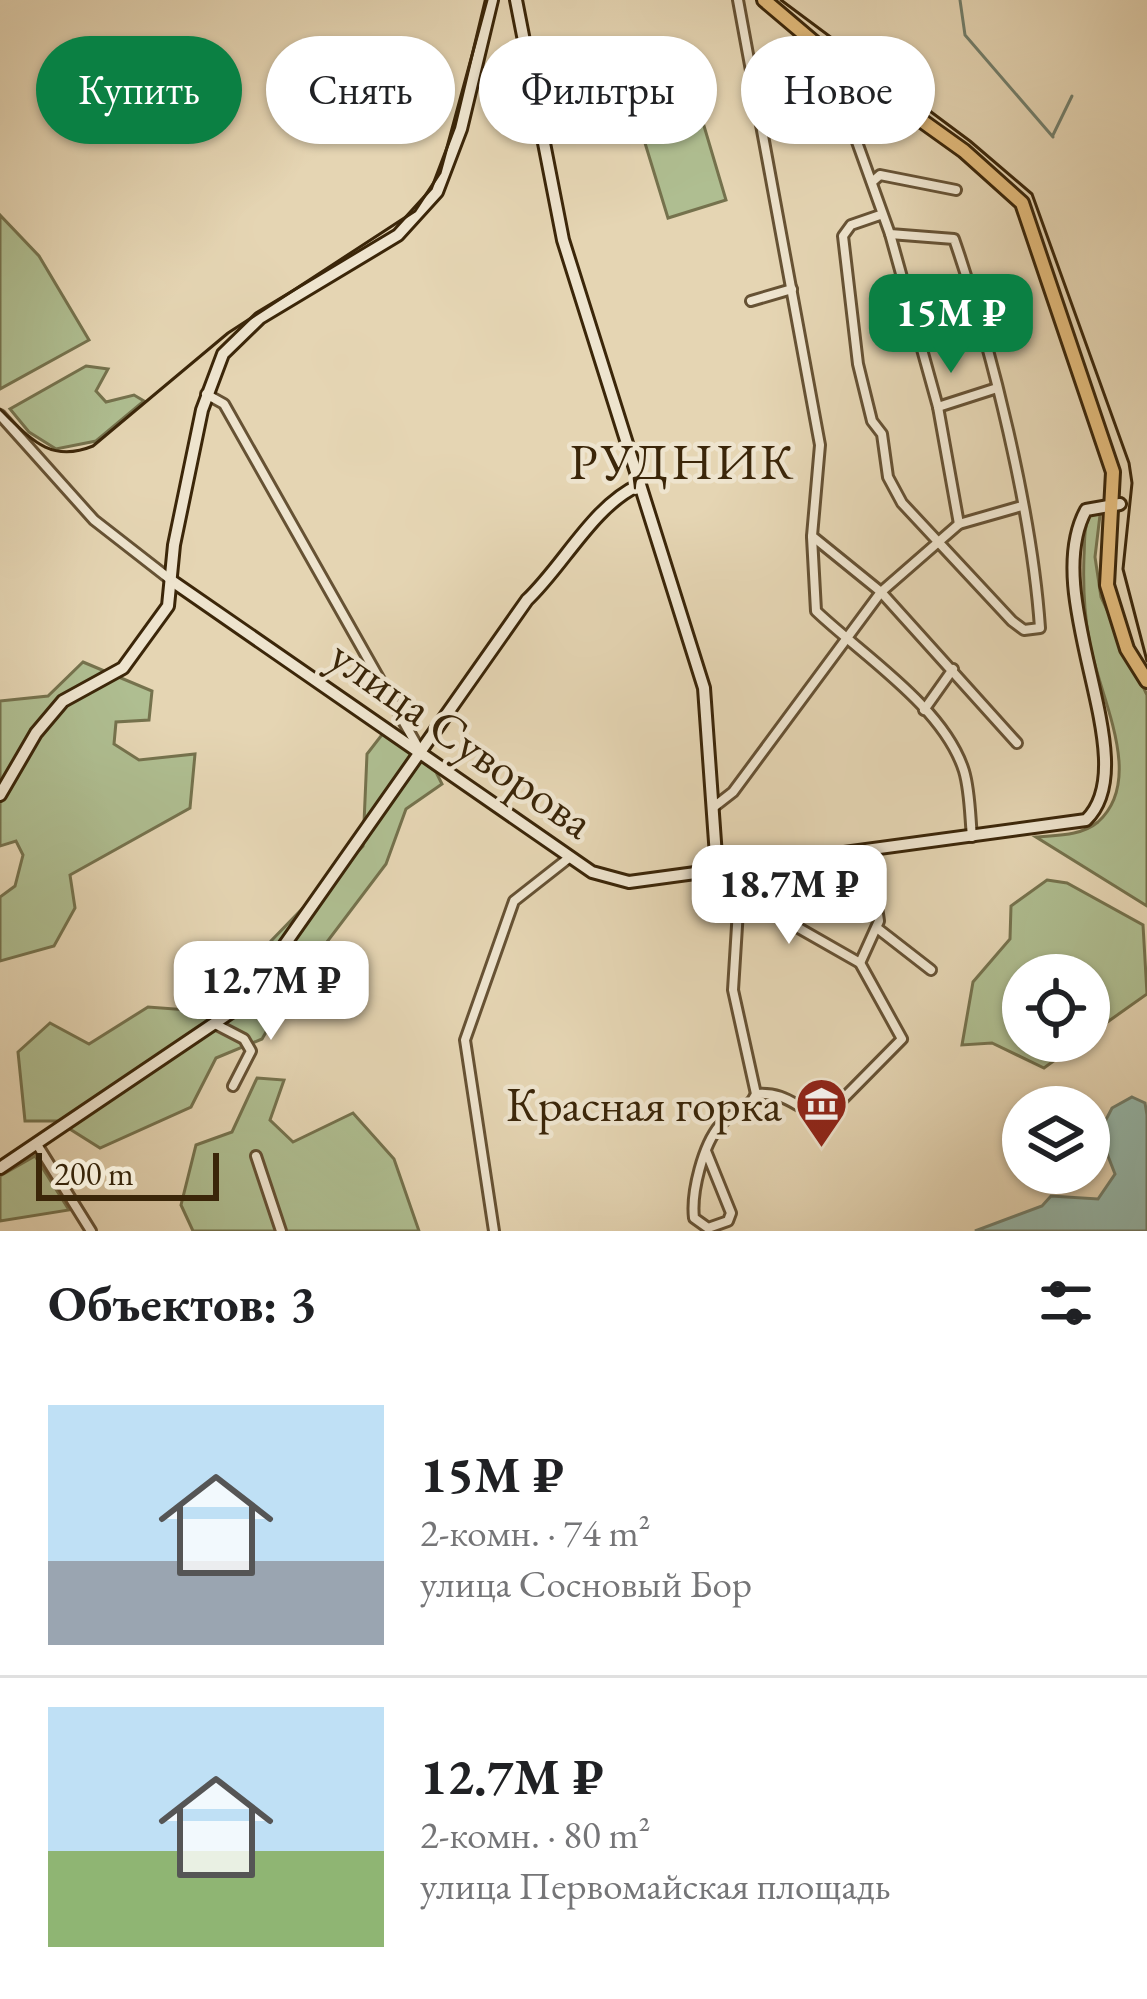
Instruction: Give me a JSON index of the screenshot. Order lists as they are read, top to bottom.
{
  "streets": {
    "main road": ["улица Суворова"]
  },
  "districts": ["РУДНИК"],
  "places": {
    "museum": ["Красная горка"]
  },
  "scale_bar": "200 m",
  "page": {
    "chip": [
      "Купить",
      "Снять",
      "Фильтры",
      "Новое"
    ],
    "price": ["15M ₽", "18.7M ₽", "12.7M ₽"],
    "scale": "200 m",
    "heading": "Объектов: 3",
    "list": [
      {
        "name": "15M ₽",
        "note": "2-комн. · 74 m² · улица Сосновый Бор"
      },
      {
        "name": "12.7M ₽",
        "note": "2-комн. · 80 m² · улица Первомайская площадь"
      }
    ]
  }
}
